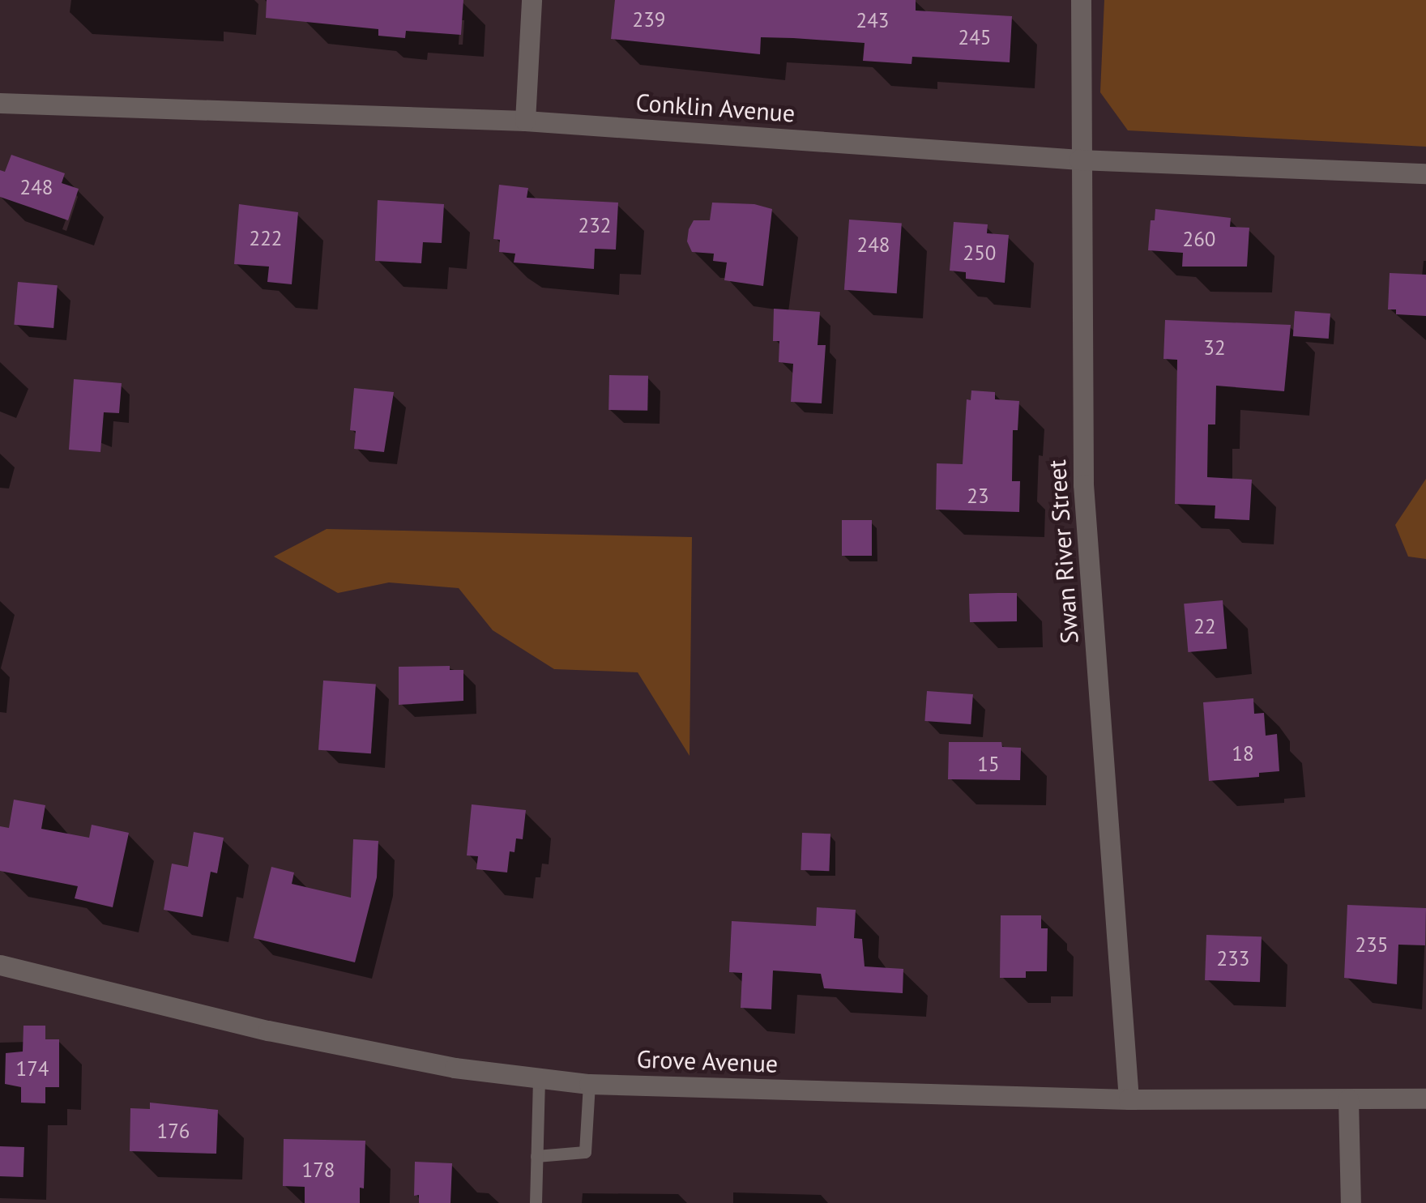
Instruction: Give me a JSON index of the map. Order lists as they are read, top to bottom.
{
  "streets": {
    "street": ["Conklin Avenue", "Swan River Street", "Grove Avenue"]
  },
  "crossings": [
    ["Conklin Avenue", "Swan River Street"],
    ["Swan River Street", "Grove Avenue"]
  ],
  "house_numbers": [
    "239",
    "243",
    "245",
    "248",
    "232",
    "222",
    "260",
    "248",
    "250",
    "32",
    "23",
    "22",
    "18",
    "15",
    "235",
    "233",
    "174",
    "176",
    "178"
  ]
}
